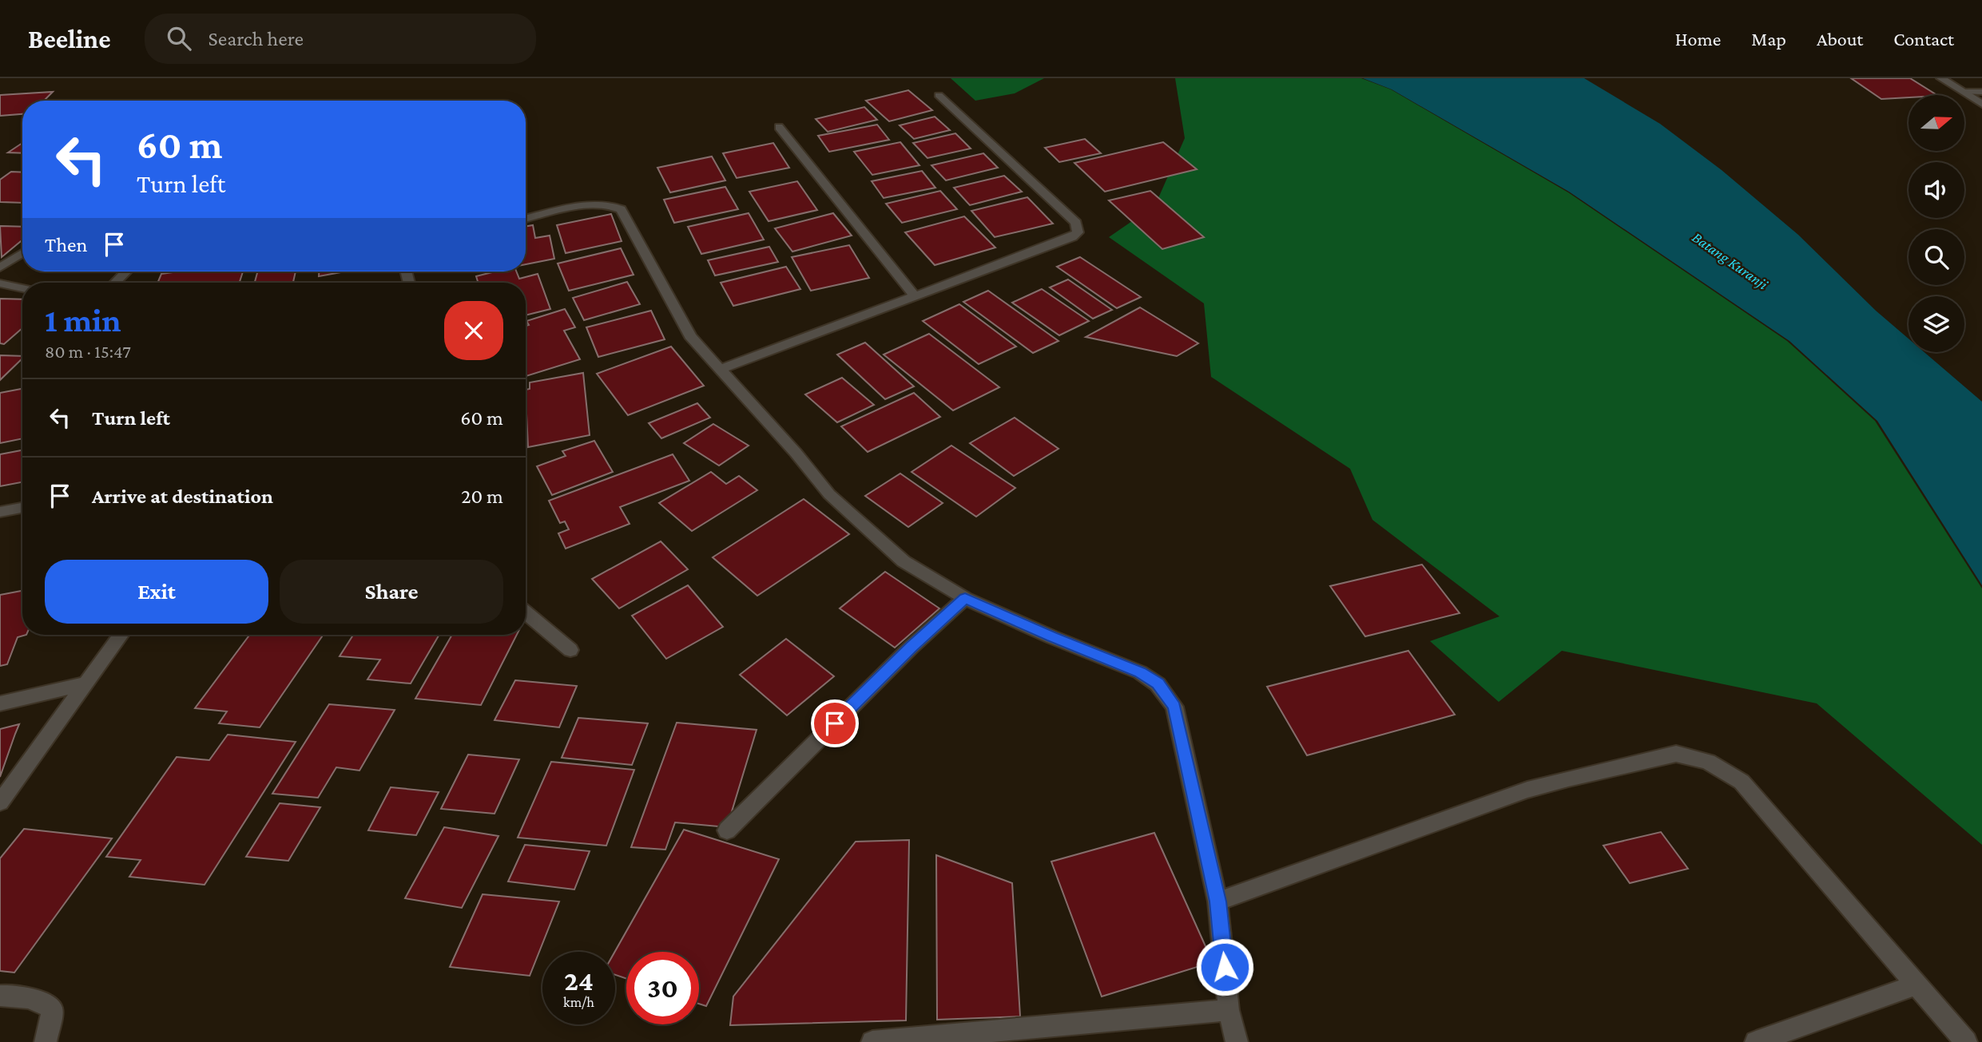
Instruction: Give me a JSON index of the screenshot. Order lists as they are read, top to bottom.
{
  "water": ["Batang Kuranji"],
  "north": "right",
  "page": {
    "header": "Beeline",
    "search": "Search here",
    "nav": [
      "Home",
      "Map",
      "About",
      "Contact"
    ],
    "turn": ["60 m", "Turn left"],
    "then": "Then",
    "heading": ["1 min", "80 m · 15:47"],
    "list": [
      {
        "name": "Turn left",
        "value": "60 m"
      },
      {
        "name": "Arrive at destination",
        "value": "20 m"
      }
    ],
    "buttons": ["Exit", "Share"],
    "speed": "24 km/h",
    "limit": "30"
  }
}
